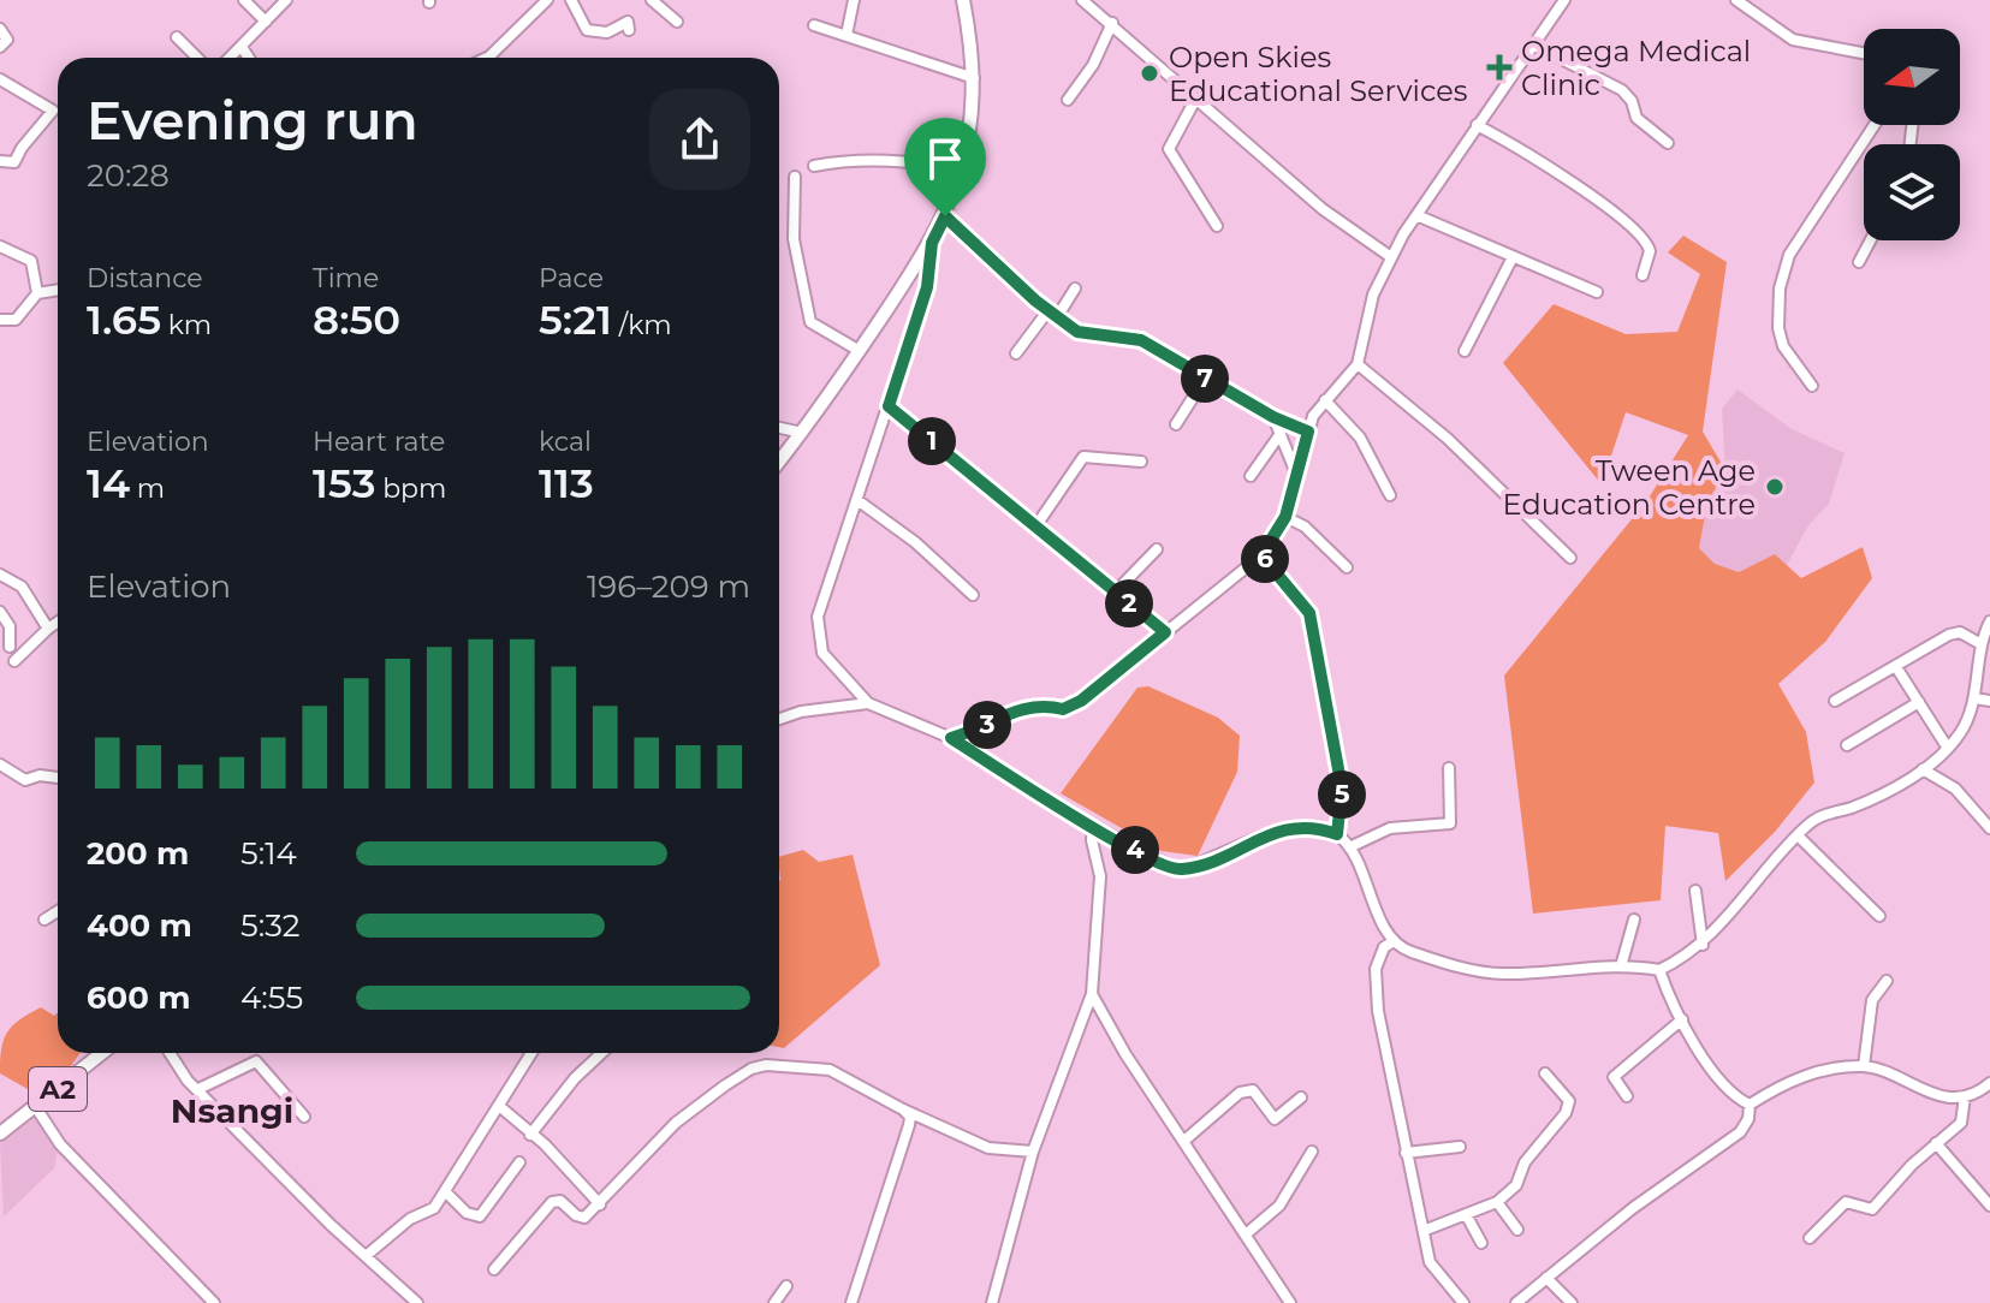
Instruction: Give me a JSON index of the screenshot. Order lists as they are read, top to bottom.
{
  "streets": {
    "main road": ["A2"]
  },
  "districts": ["Nsangi"],
  "places": {
    "health": ["Omega Medical Clinic"],
    "other": ["Open Skies Educational Services", "Tween Age Education Centre"]
  },
  "north": "left",
  "page": {
    "heading": ["Evening run", "20:28"],
    "stats": [
      ["Distance", "1.65 km"],
      ["Time", "8:50"],
      ["Pace", "5:21 /km"],
      ["Elevation", "14 m"],
      ["Heart rate", "153 bpm"],
      ["kcal", "113"]
    ],
    "pins": [
      "7",
      "1",
      "6",
      "2",
      "3",
      "5",
      "4"
    ],
    "chart": ["Elevation", "196–209 m"],
    "list": [
      {
        "name": "200 m",
        "note": "5:14"
      },
      {
        "name": "400 m",
        "note": "5:32"
      },
      {
        "name": "600 m",
        "note": "4:55"
      }
    ]
  }
}
